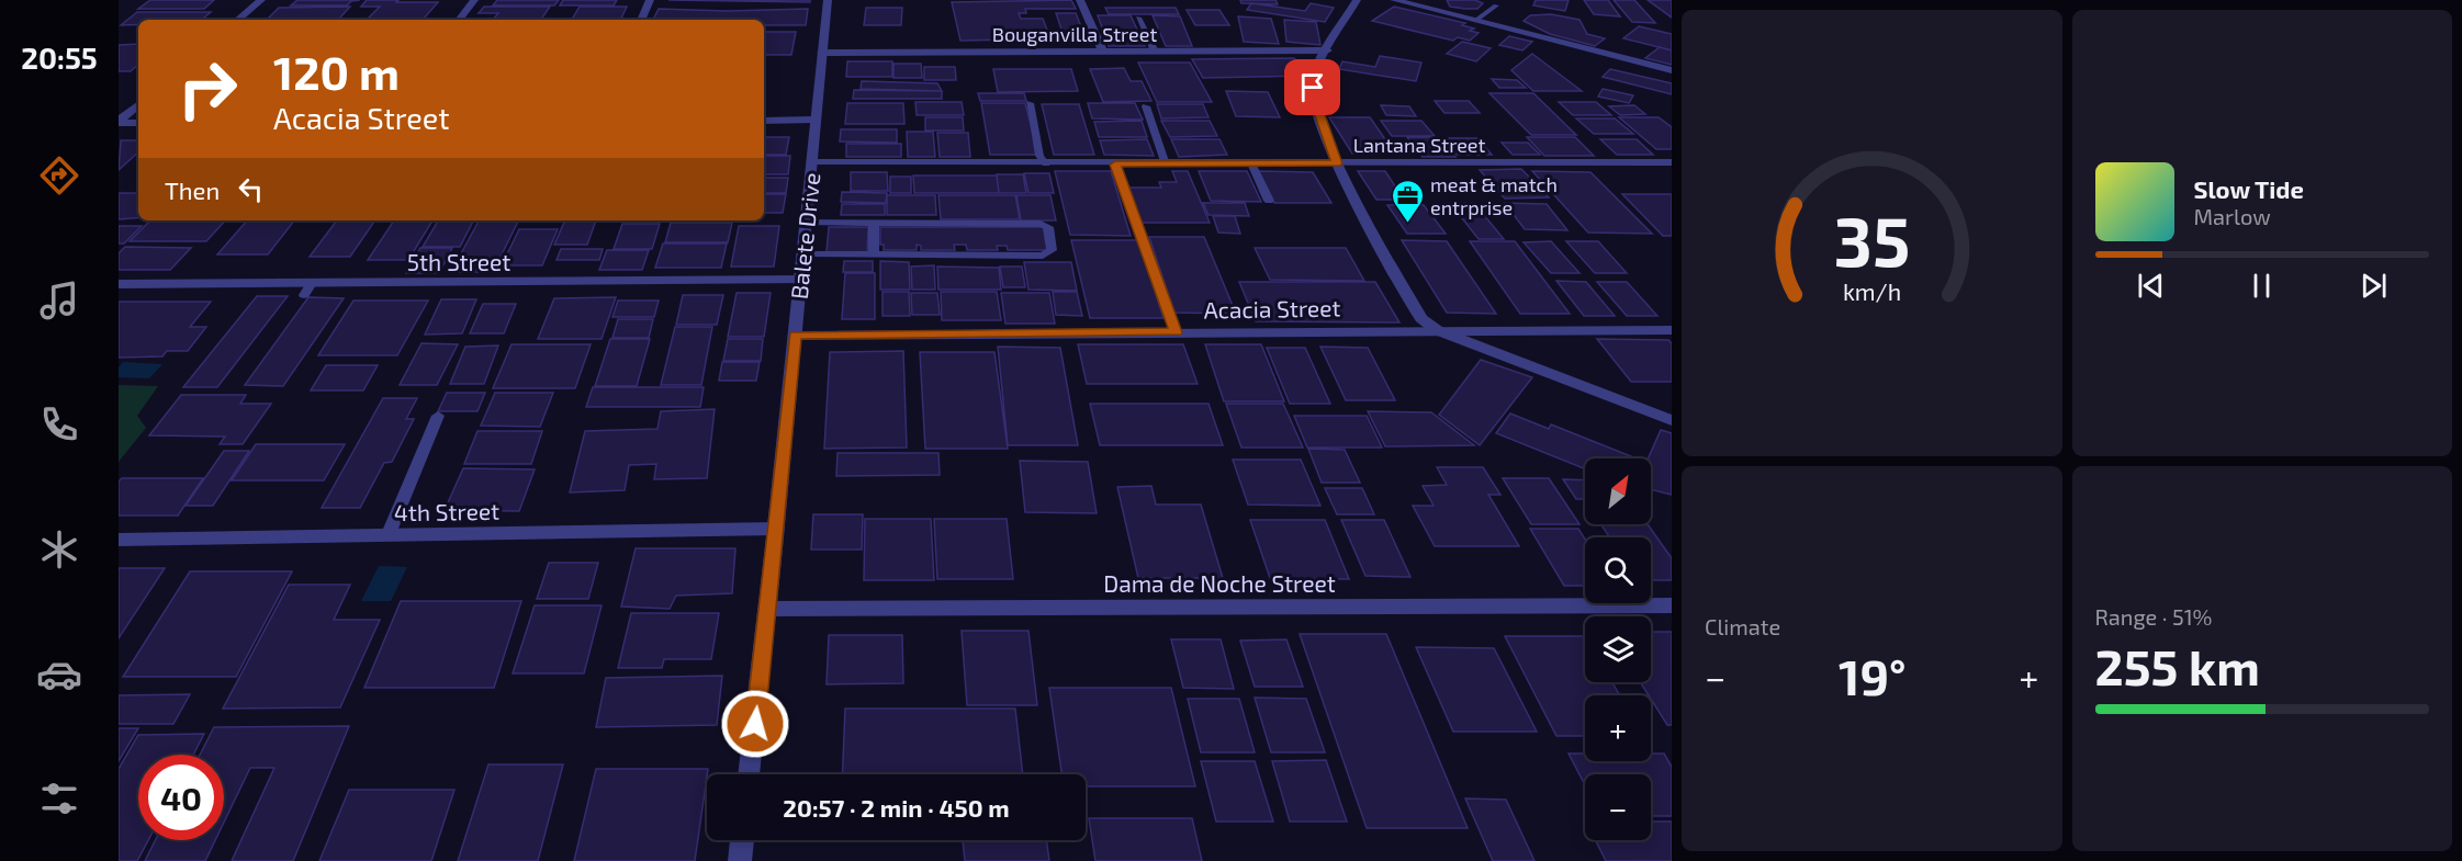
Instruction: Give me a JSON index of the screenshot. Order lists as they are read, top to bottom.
{
  "streets": {
    "street": [
      "Bouganvilla Street",
      "Lantana Street",
      "Balete Drive",
      "5th Street",
      "Acacia Street",
      "4th Street",
      "Dama de Noche Street"
    ]
  },
  "crossings": [
    ["Bouganvilla Street", "Balete Drive"],
    ["Lantana Street", "Balete Drive"],
    ["Balete Drive", "5th Street"],
    ["Balete Drive", "Acacia Street"],
    ["Balete Drive", "4th Street"],
    ["Balete Drive", "Dama de Noche Street"]
  ],
  "places": {
    "office": ["meat & match entrprise"]
  },
  "north": "top right",
  "page": {
    "tabs": "20:55",
    "turn": ["120 m", "Acacia Street"],
    "then": "Then",
    "song": ["Slow Tide", "Marlow"],
    "map_buttons": ["+", "−"],
    "tile": [
      "Climate",
      ["Range · 51%", "255 km"]
    ],
    "heat": ["−", "19°", "+"],
    "limit": "40",
    "trip": "20:57 · 2 min · 450 m",
    "gauge": ["35", "km/h"]
  }
}
